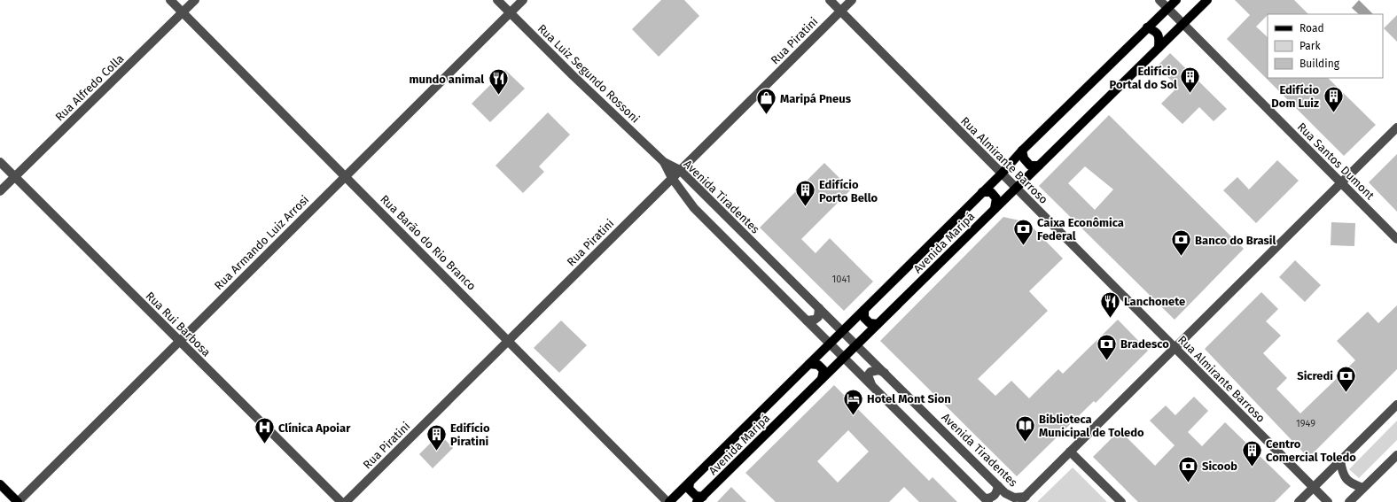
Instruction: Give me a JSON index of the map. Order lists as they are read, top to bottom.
{
  "streets": {
    "main road": ["Avenida Maripá"],
    "street": [
      "Rua Piratini",
      "Rua Luiz Segundo Rossoni",
      "Rua Alfredo Colla",
      "Rua Almirante Barroso",
      "Rua Santos Dumont",
      "Avenida Tiradentes",
      "Rua Armando Luiz Arrosi",
      "Rua Barão do Rio Branco",
      "Rua Rui Barbosa"
    ]
  },
  "crossings": [
    ["Rua Piratini", "Rua Almirante Barroso"],
    ["Rua Piratini", "Avenida Tiradentes"],
    ["Rua Piratini", "Rua Barão do Rio Branco"],
    ["Rua Luiz Segundo Rossoni", "Avenida Tiradentes"],
    ["Rua Luiz Segundo Rossoni", "Rua Armando Luiz Arrosi"],
    ["Rua Alfredo Colla", "Rua Barão do Rio Branco"],
    ["Rua Alfredo Colla", "Rua Rui Barbosa"],
    ["Rua Almirante Barroso", "Avenida Maripá"],
    ["Rua Santos Dumont", "Avenida Maripá"],
    ["Avenida Tiradentes", "Avenida Maripá"],
    ["Rua Armando Luiz Arrosi", "Rua Barão do Rio Branco"],
    ["Rua Armando Luiz Arrosi", "Rua Rui Barbosa"],
    ["Rua Barão do Rio Branco", "Avenida Maripá"]
  ],
  "places": {
    "building": [
      "Edifício Portal do Sol",
      "Edifício Dom Luiz",
      "Edifício Porto Bello",
      "Edifício Piratini",
      "Centro Comercial Toledo"
    ],
    "restaurant": ["mundo animal", "Lanchonete"],
    "shop": ["Maripá Pneus"],
    "bank": [
      "Caixa Econômica Federal",
      "Banco do Brasil",
      "Bradesco",
      "Sicredi",
      "Sicoob"
    ],
    "hotel": ["Hotel Mont Sion"],
    "library": ["Biblioteca Municipal de Toledo"],
    "hospital": ["Clínica Apoiar"]
  },
  "house_numbers": ["1041", "1949"],
  "legend": ["Road", "Park", "Building"]
}
